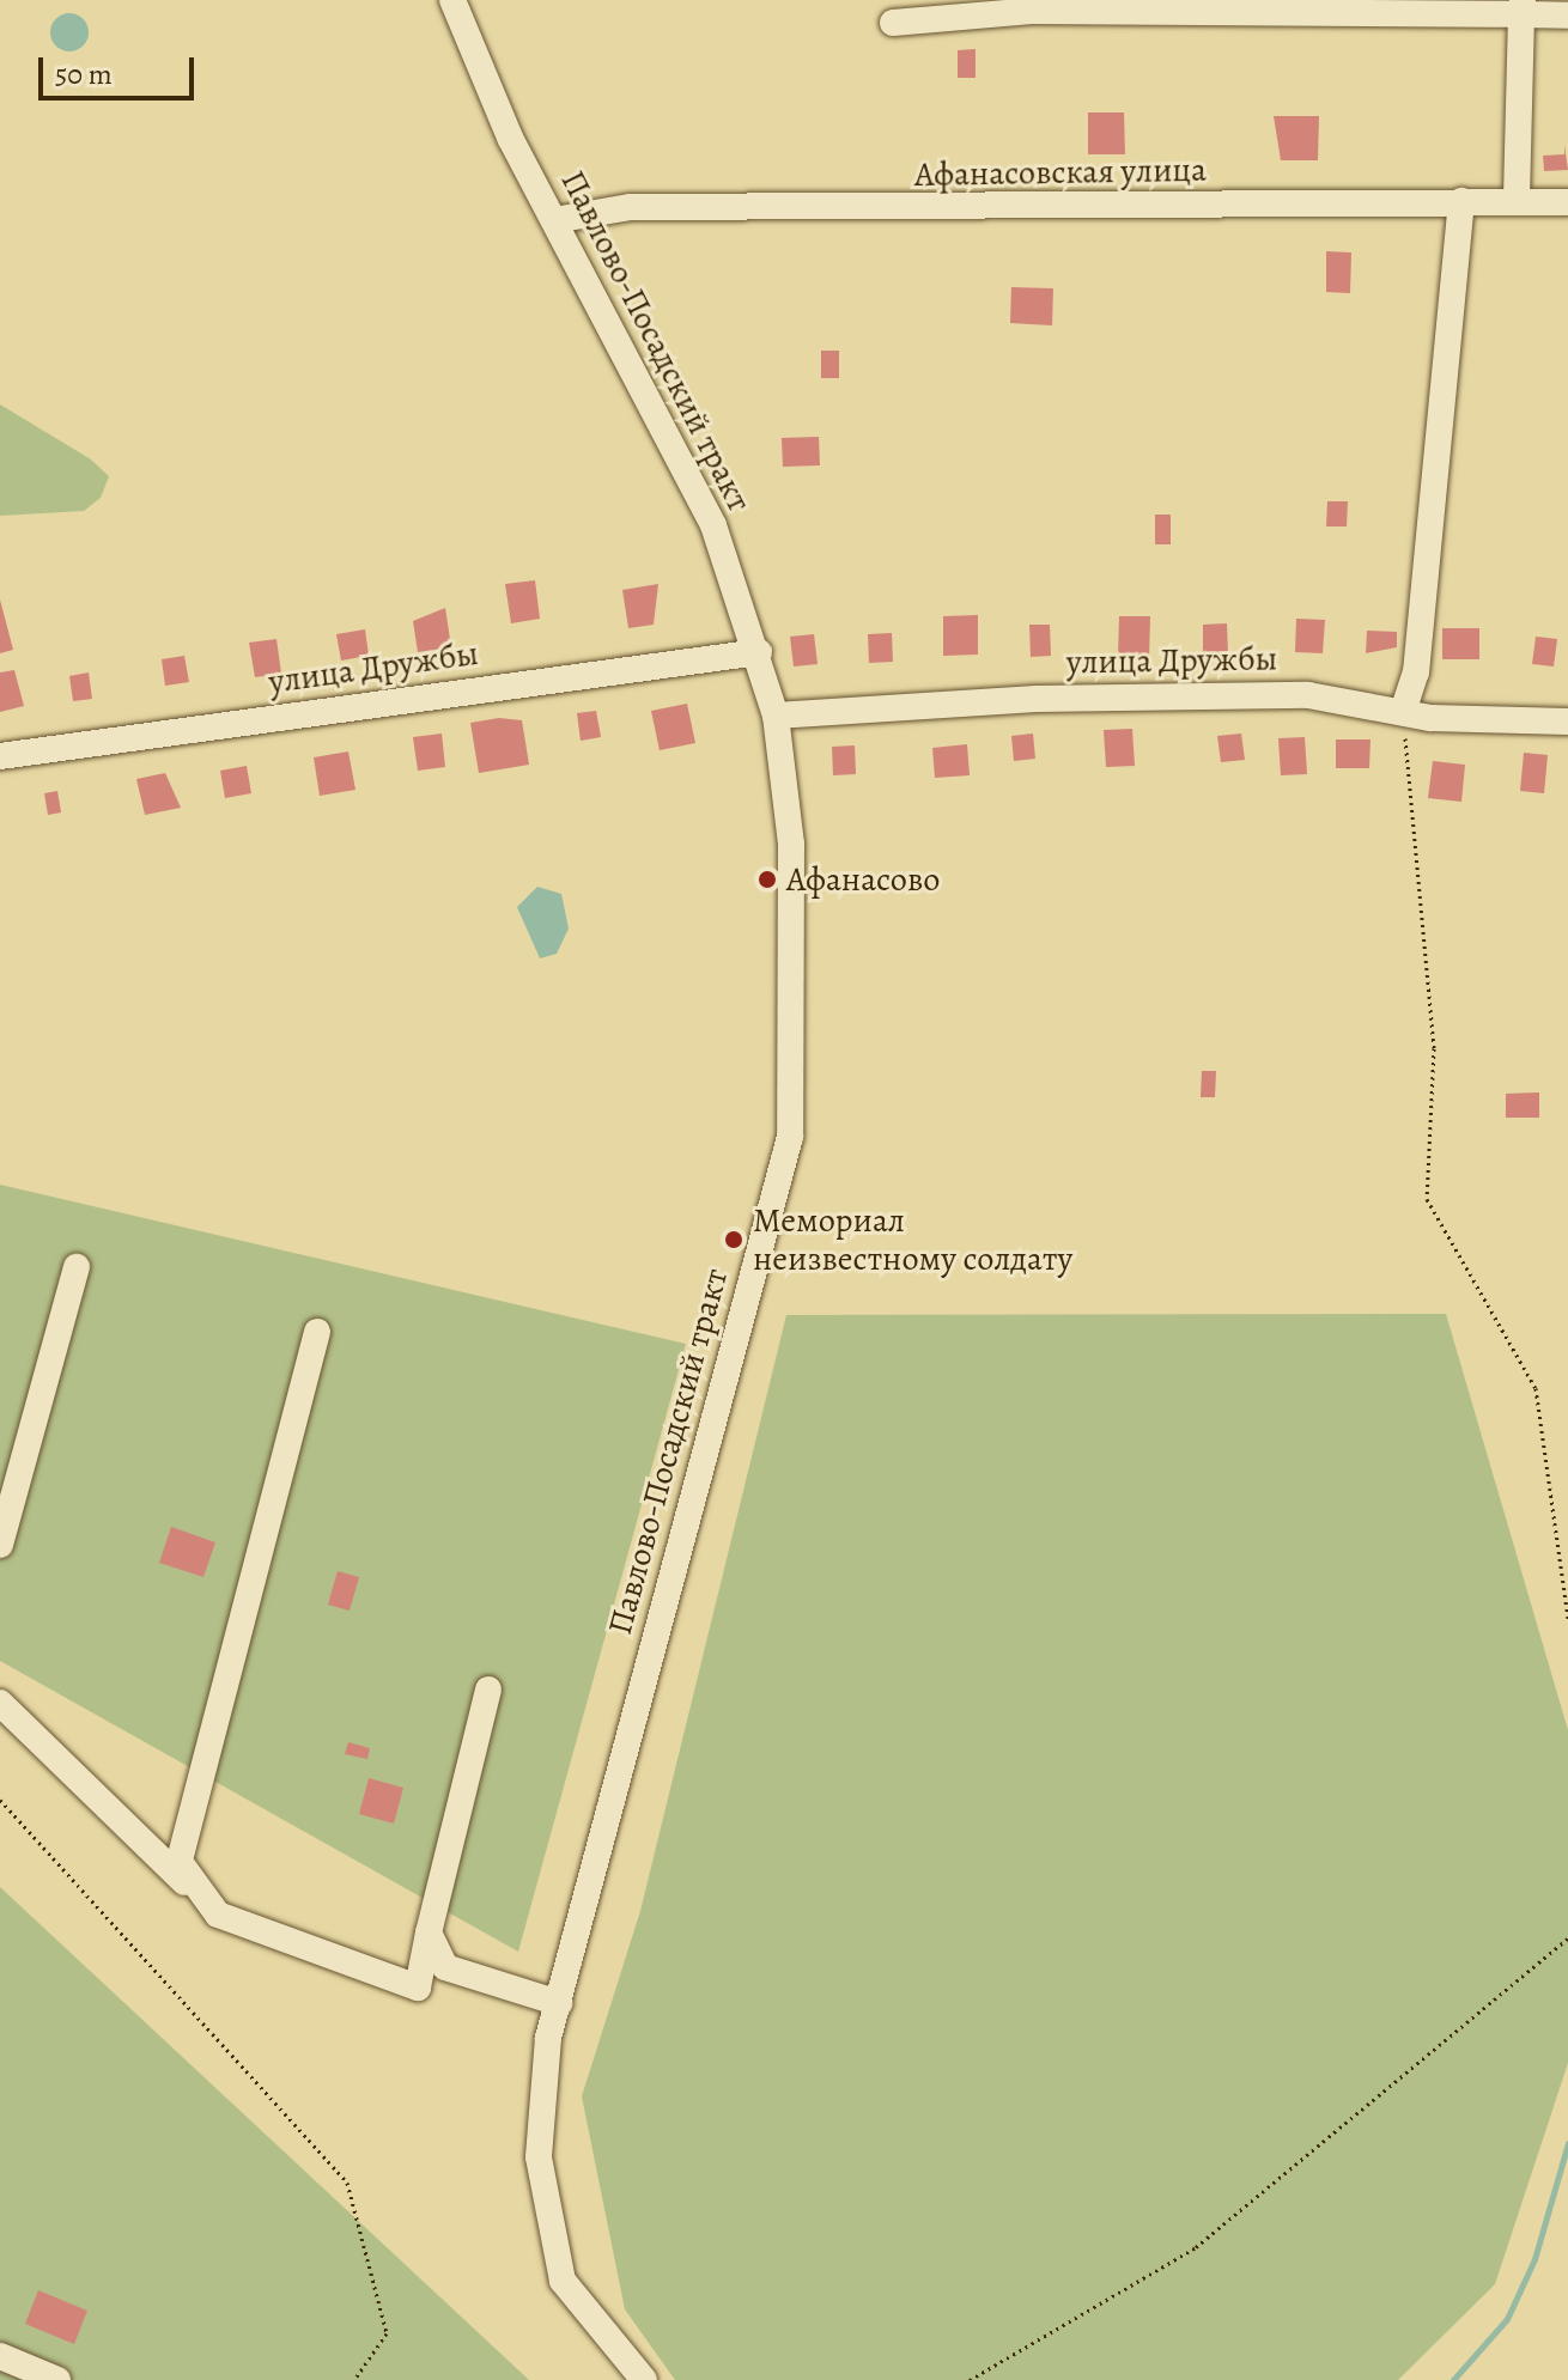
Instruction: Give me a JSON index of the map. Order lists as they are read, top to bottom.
{
  "streets": {
    "street": ["Афанасовская улица", "Павлово-Посадский тракт", "улица Дружбы"]
  },
  "crossings": [
    ["Афанасовская улица", "Павлово-Посадский тракт"],
    ["Павлово-Посадский тракт", "улица Дружбы"]
  ],
  "places": ["Афанасово", "Мемориал неизвестному солдату"],
  "scale_bar": "50 m"
}
